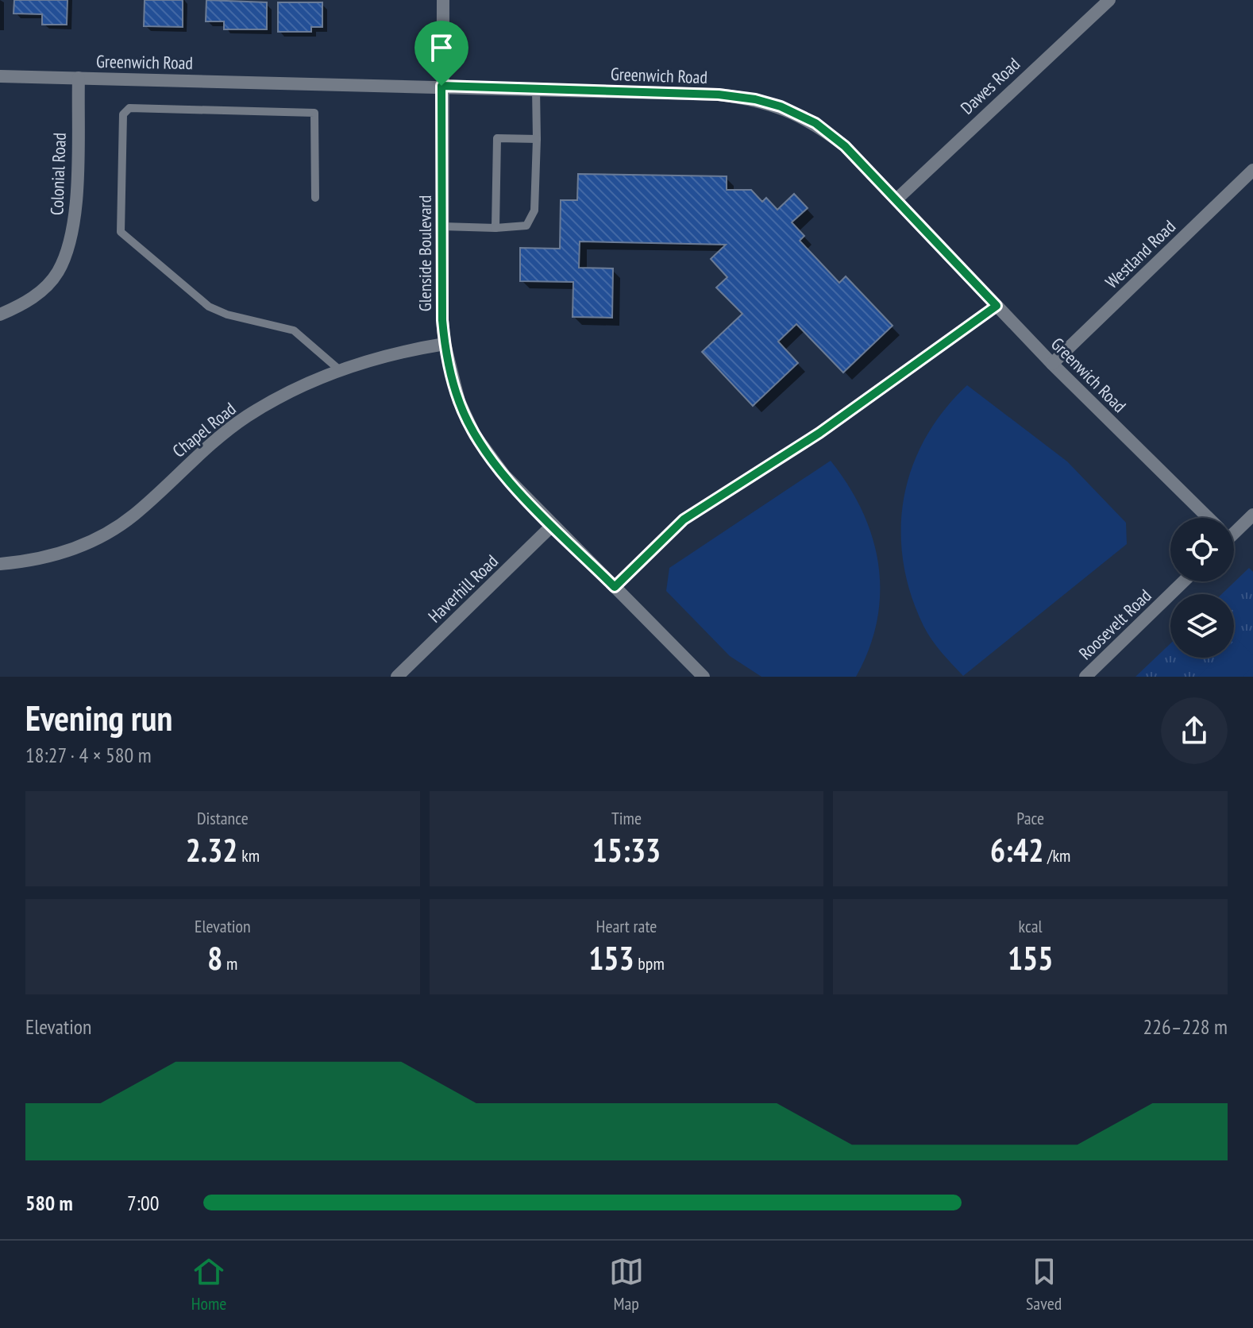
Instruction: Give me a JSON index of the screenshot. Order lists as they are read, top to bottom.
{
  "streets": {
    "street": [
      "Greenwich Road",
      "Dawes Road",
      "Colonial Road",
      "Glenside Boulevard",
      "Westland Road",
      "Chapel Road",
      "Haverhill Road",
      "Roosevelt Road"
    ]
  },
  "crossings": [
    ["Greenwich Road", "Dawes Road"],
    ["Greenwich Road", "Colonial Road"],
    ["Greenwich Road", "Glenside Boulevard"],
    ["Greenwich Road", "Westland Road"],
    ["Glenside Boulevard", "Chapel Road"],
    ["Glenside Boulevard", "Haverhill Road"]
  ],
  "page": {
    "heading": ["Evening run", "18:27 · 4 × 580 m"],
    "stats": [
      ["Distance", "2.32 km"],
      ["Time", "15:33"],
      ["Pace", "6:42 /km"],
      ["Elevation", "8 m"],
      ["Heart rate", "153 bpm"],
      ["kcal", "155"]
    ],
    "chart": ["Elevation", "226–228 m"],
    "list": [
      {
        "name": "580 m",
        "note": "7:00"
      }
    ],
    "tabs": ["Home", "Map", "Saved"]
  }
}
